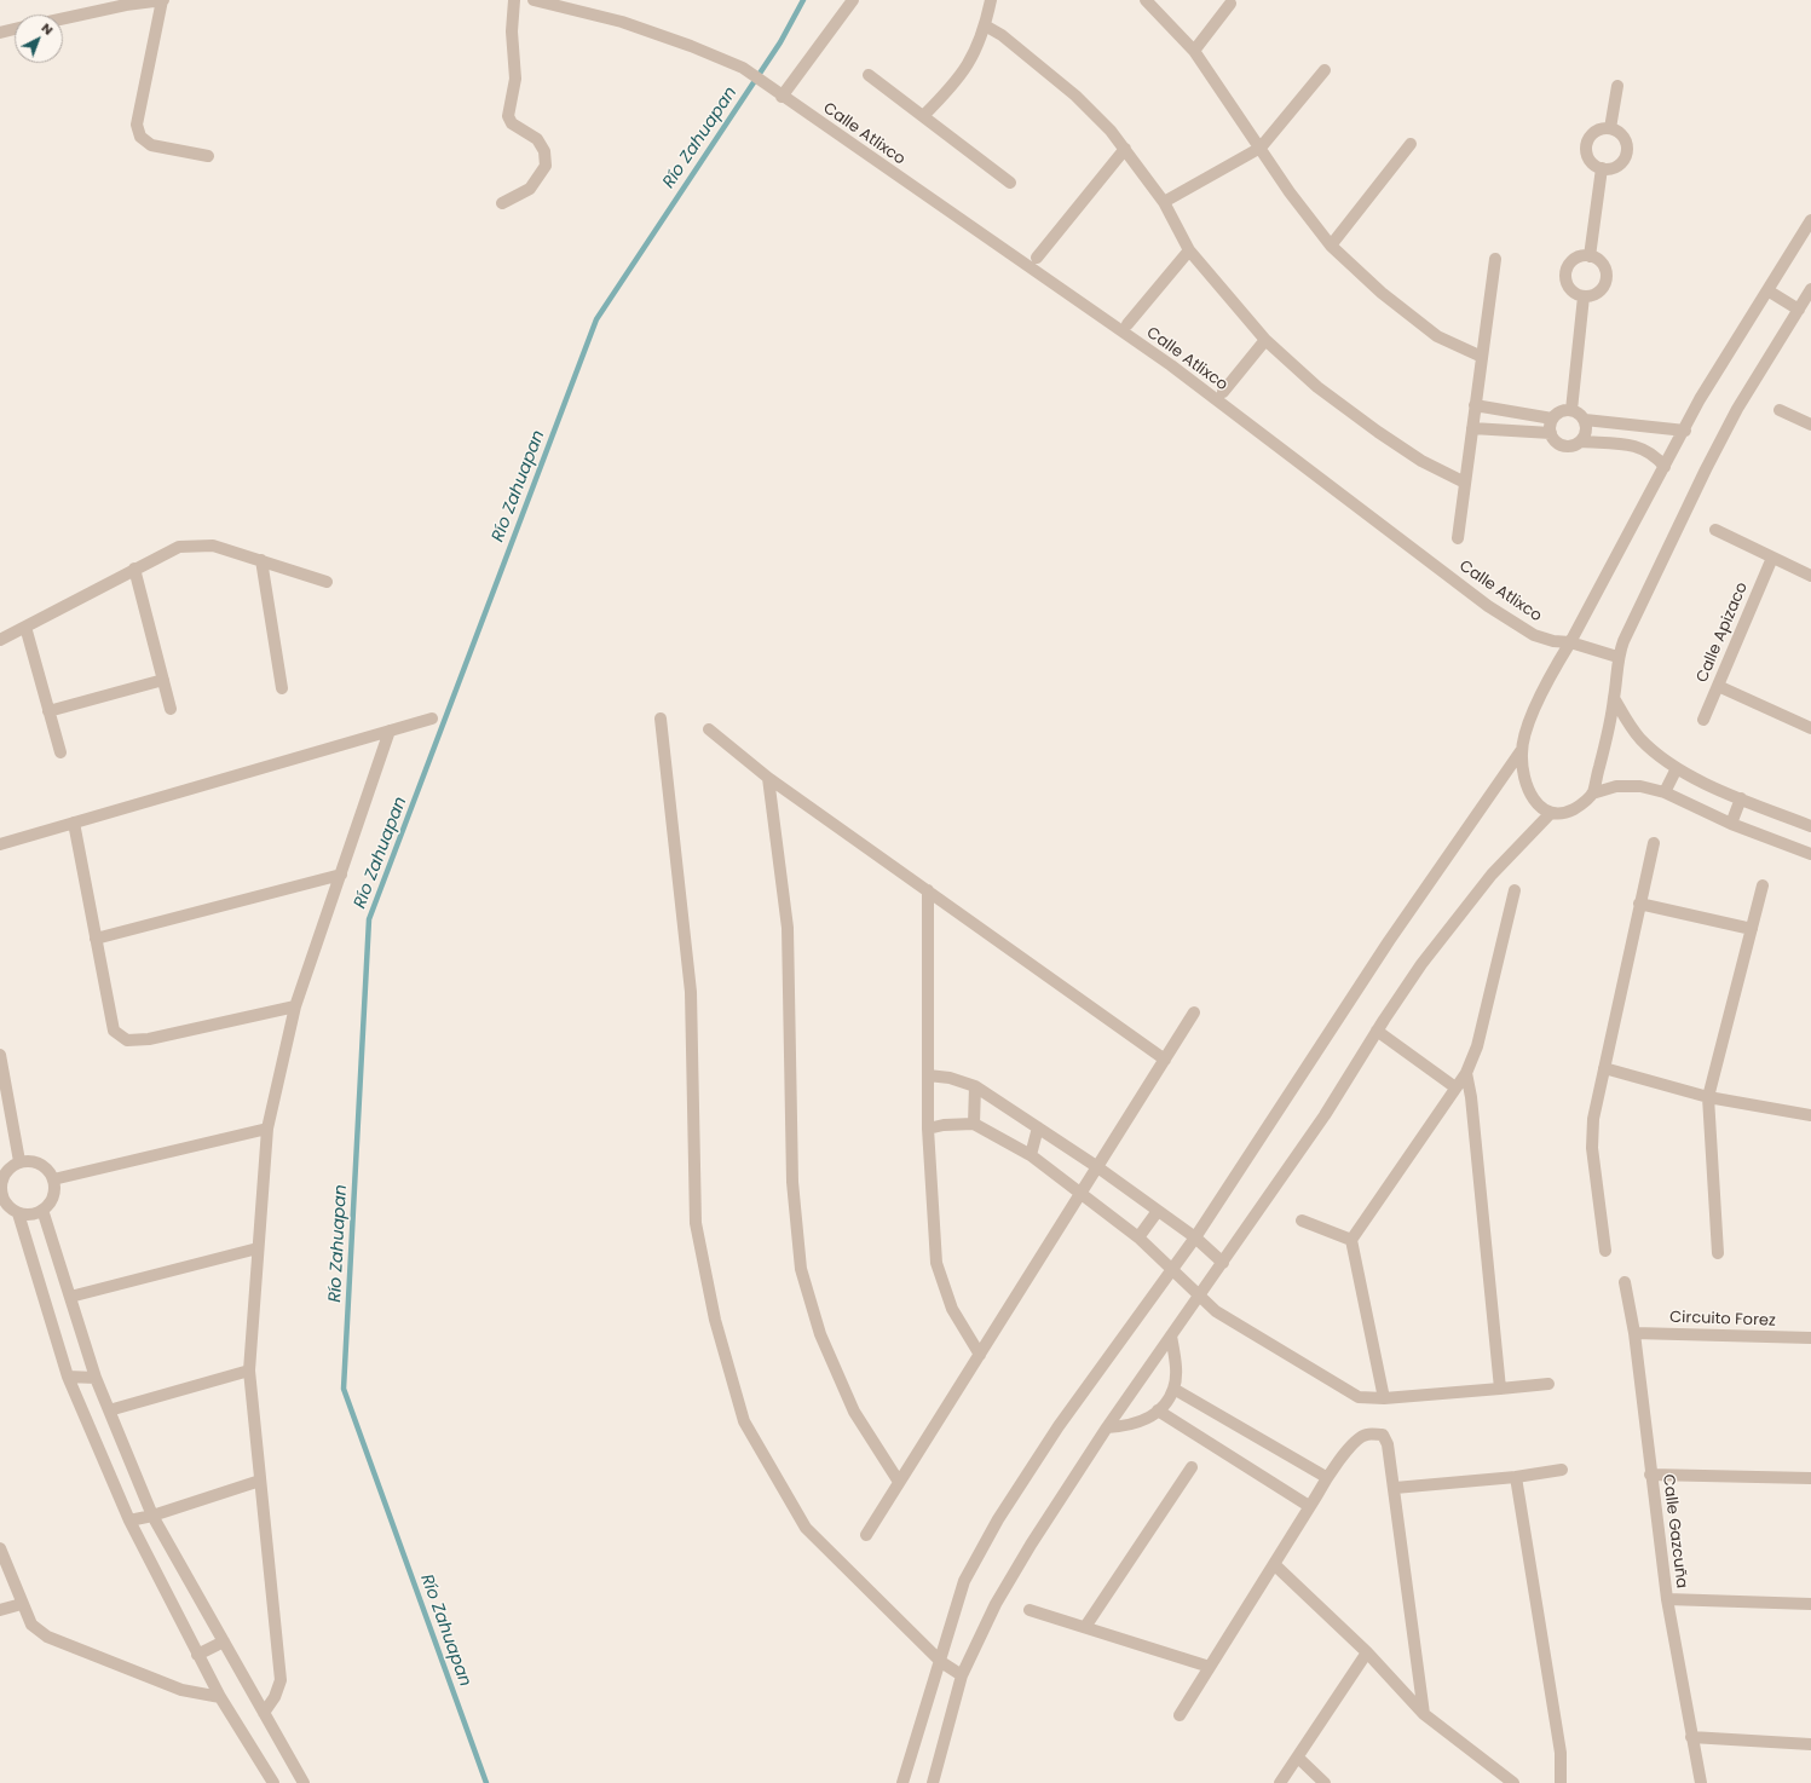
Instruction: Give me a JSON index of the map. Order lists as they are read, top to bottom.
{
  "streets": {
    "street": [
      "Calle Atlixco",
      "Calle Apizaco",
      "Circuito Forez",
      "Calle Gazcuña"
    ]
  },
  "crossings": [
    ["Circuito Forez", "Calle Gazcuña"]
  ],
  "water": ["Río Zahuapan"],
  "north": "top right"
}
